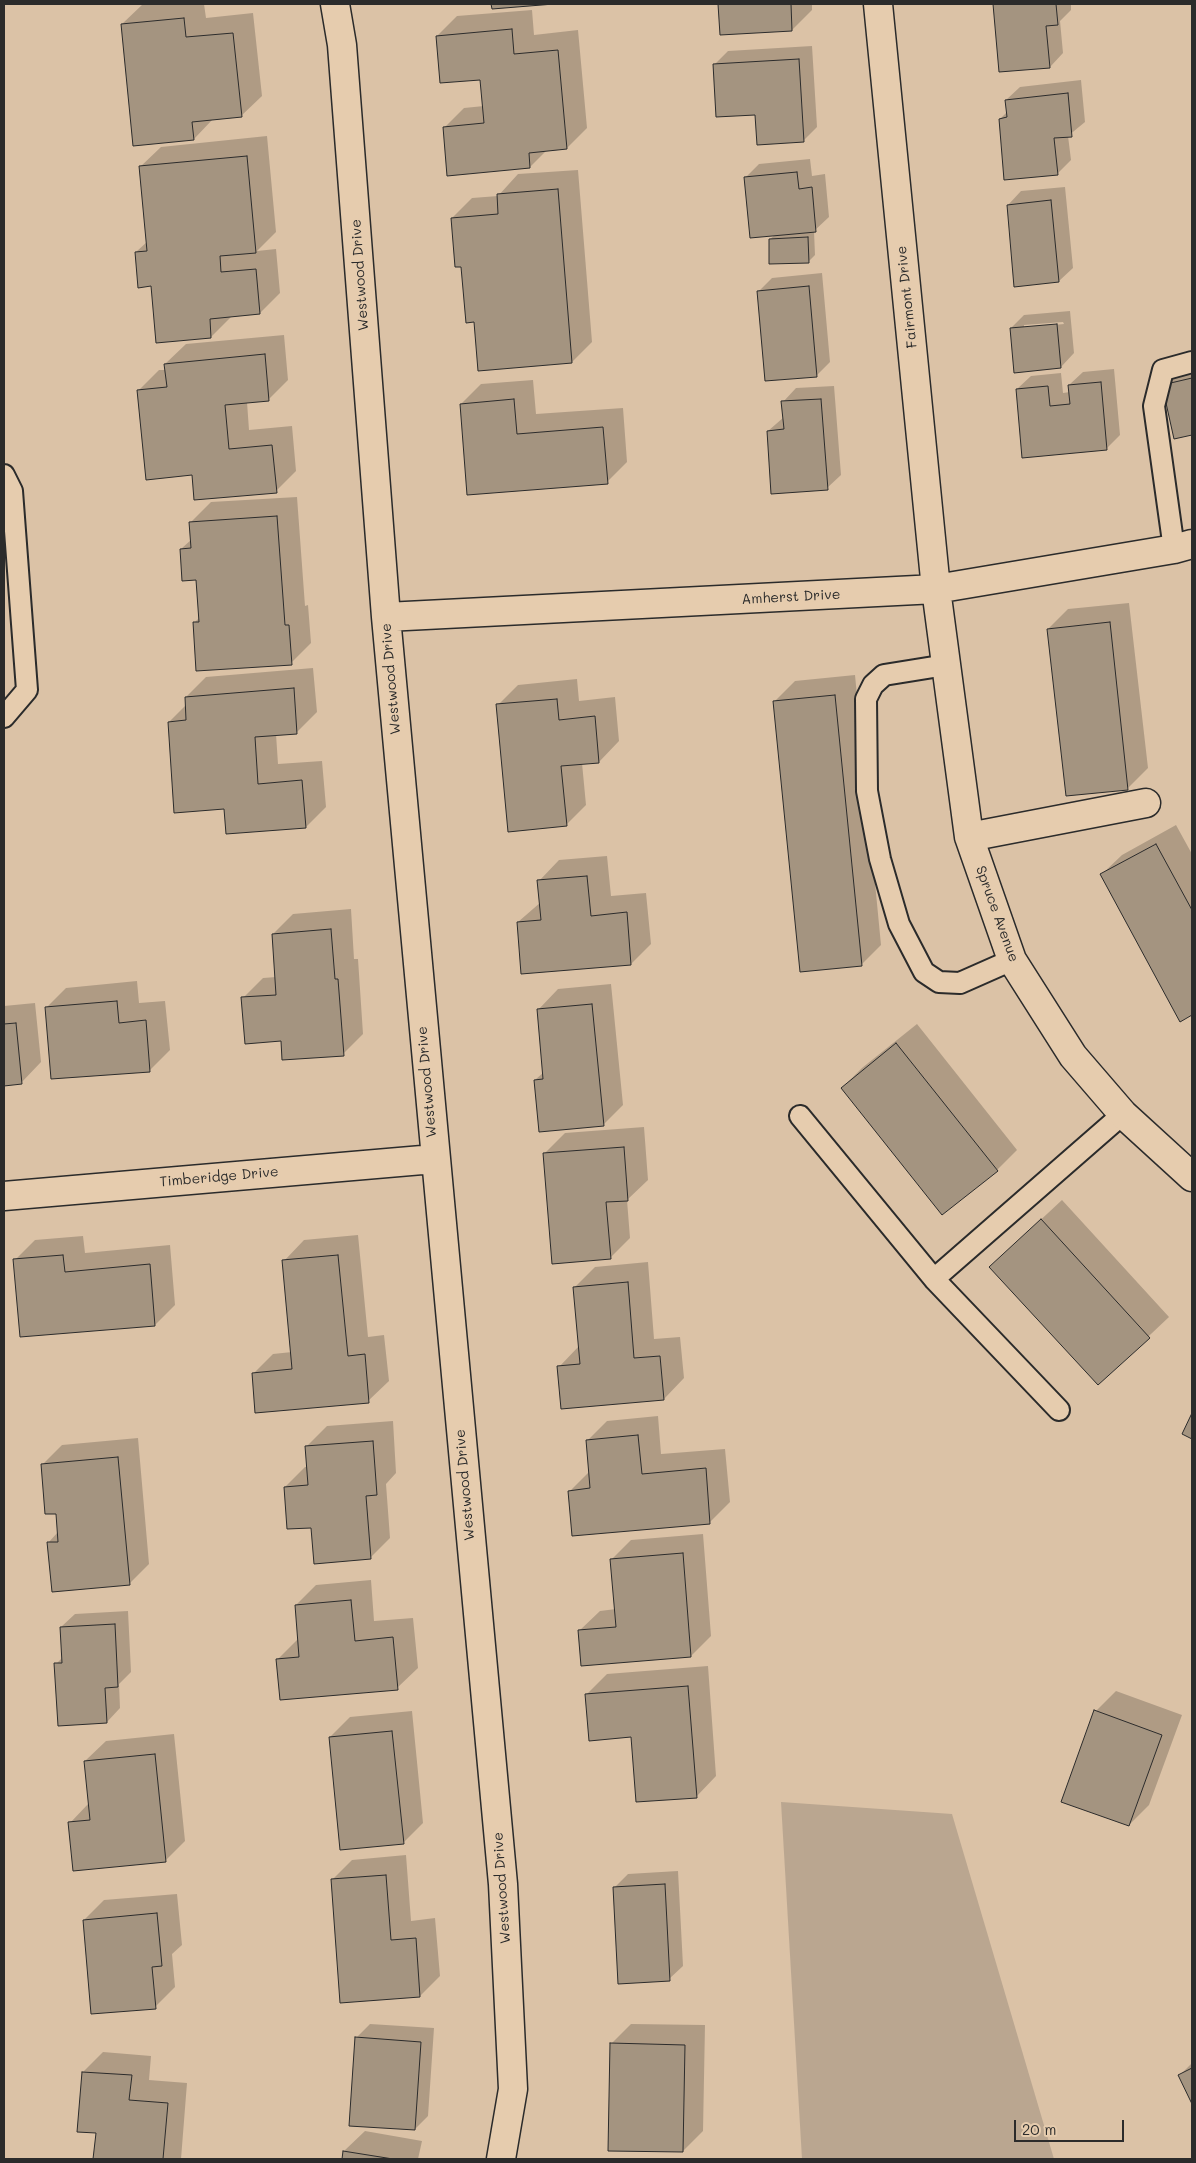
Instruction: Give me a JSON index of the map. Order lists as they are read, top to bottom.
{
  "streets": {
    "street": [
      "Westwood Drive",
      "Fairmont Drive",
      "Amherst Drive",
      "Spruce Avenue",
      "Timberidge Drive"
    ]
  },
  "crossings": [
    ["Westwood Drive", "Amherst Drive"],
    ["Westwood Drive", "Timberidge Drive"],
    ["Fairmont Drive", "Amherst Drive"],
    ["Fairmont Drive", "Spruce Avenue"],
    ["Amherst Drive", "Spruce Avenue"]
  ],
  "scale_bar": "20 m"
}
